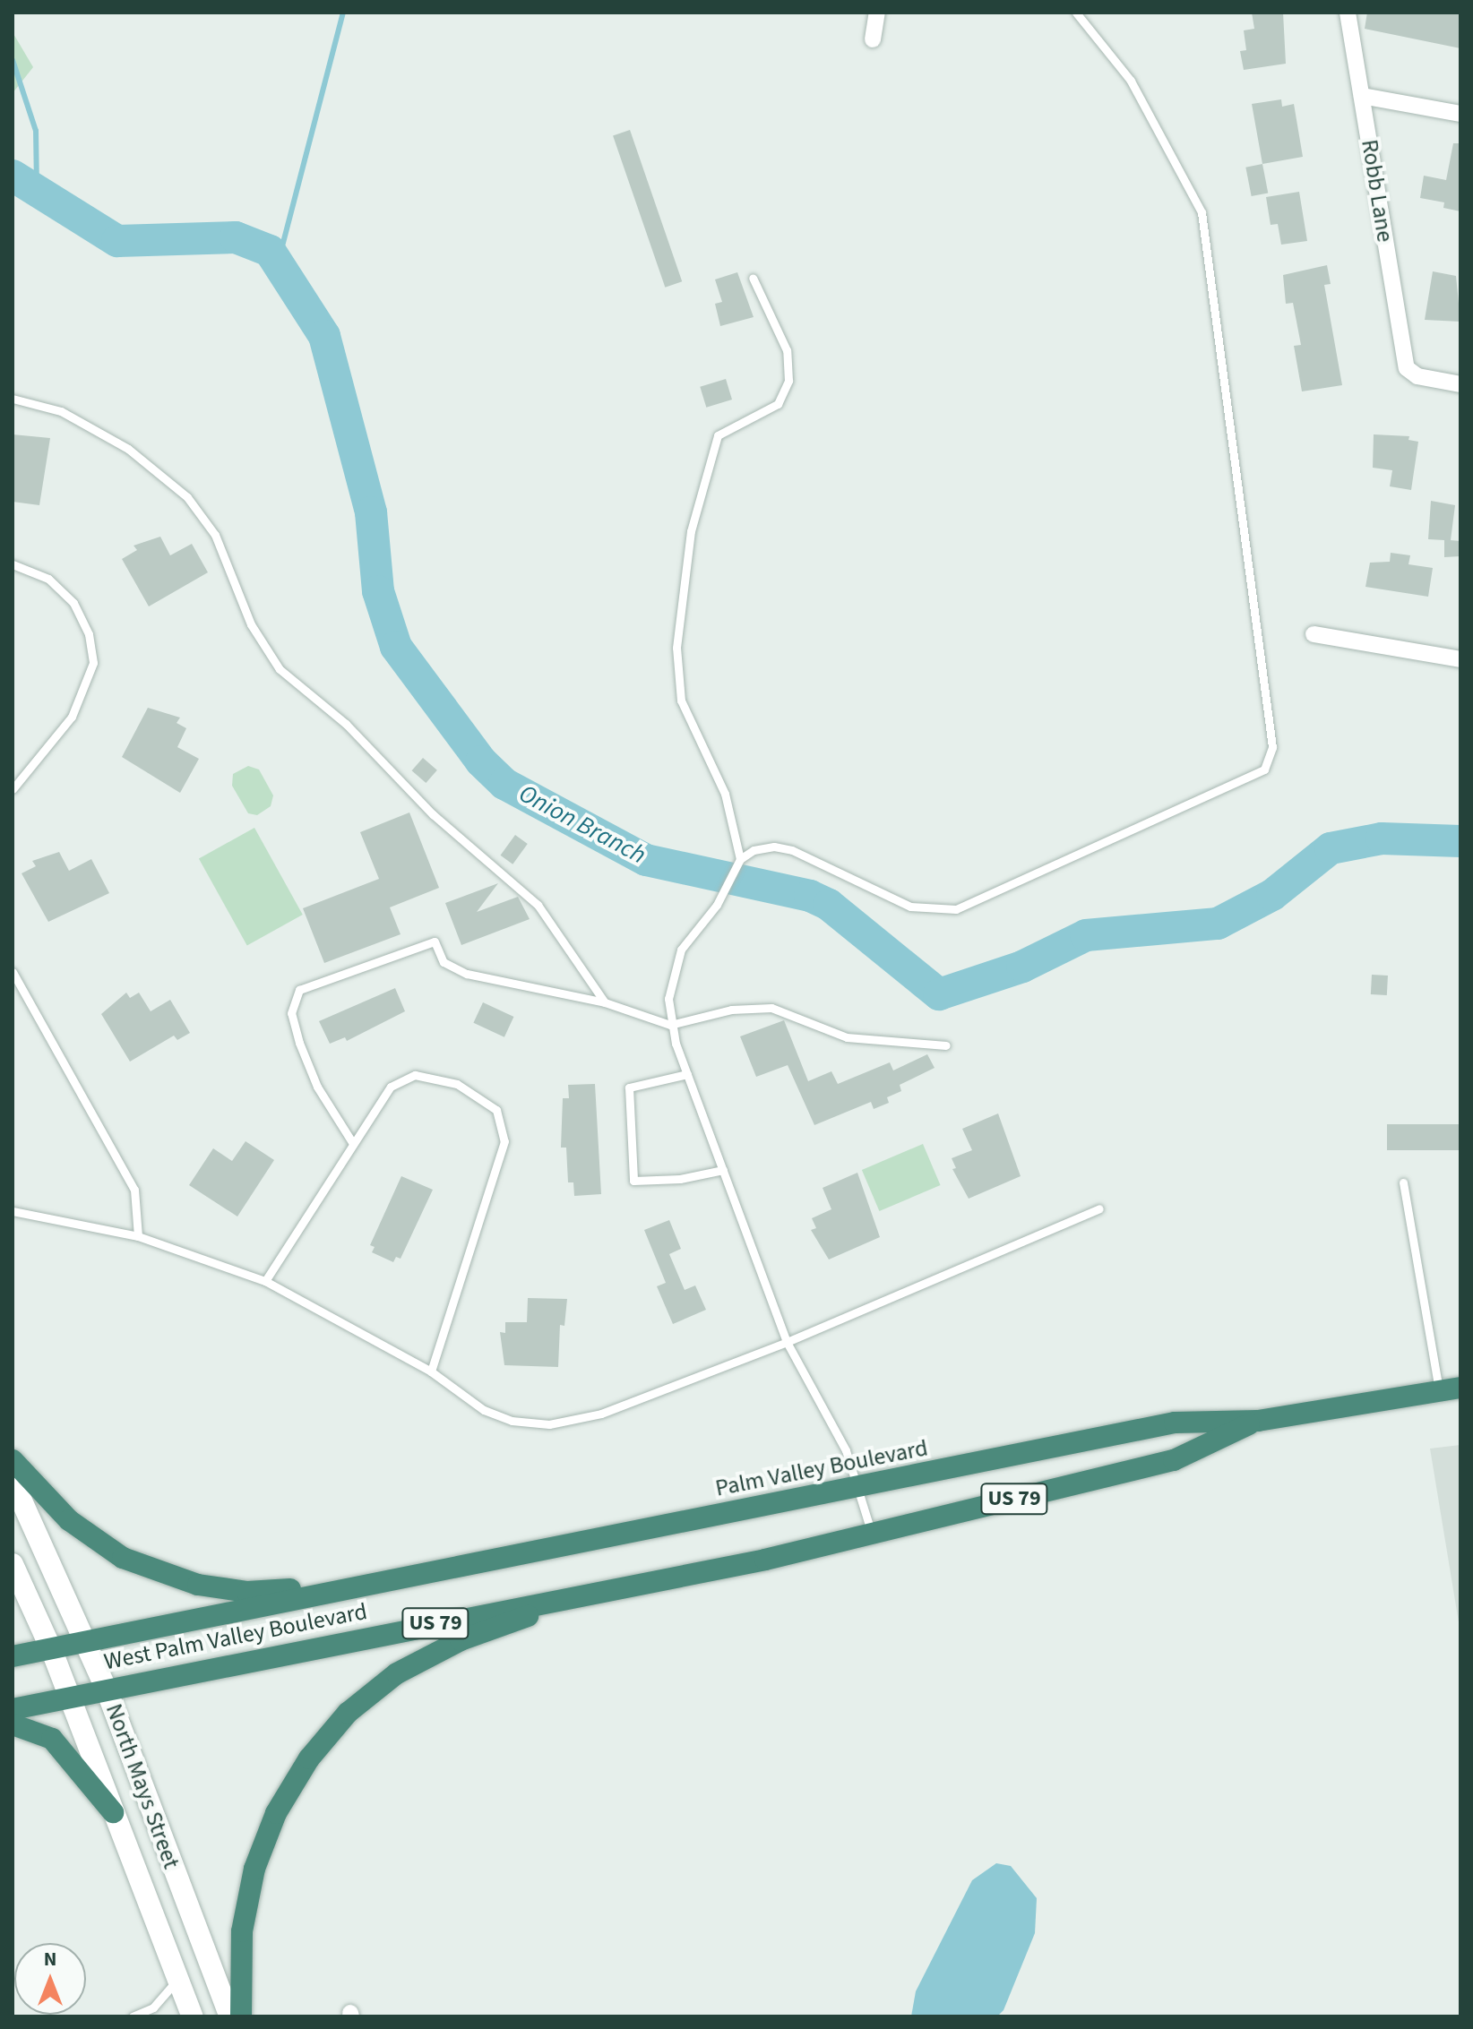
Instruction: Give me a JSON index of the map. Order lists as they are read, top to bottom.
{
  "streets": {
    "highway": ["Palm Valley Boulevard", "US 79", "West Palm Valley Boulevard"],
    "main road": ["North Mays Street"],
    "street": ["Robb Lane"]
  },
  "crossings": [
    ["Palm Valley Boulevard", "West Palm Valley Boulevard"],
    ["West Palm Valley Boulevard", "North Mays Street"]
  ],
  "water": ["Onion Branch"],
  "north": "top"
}
